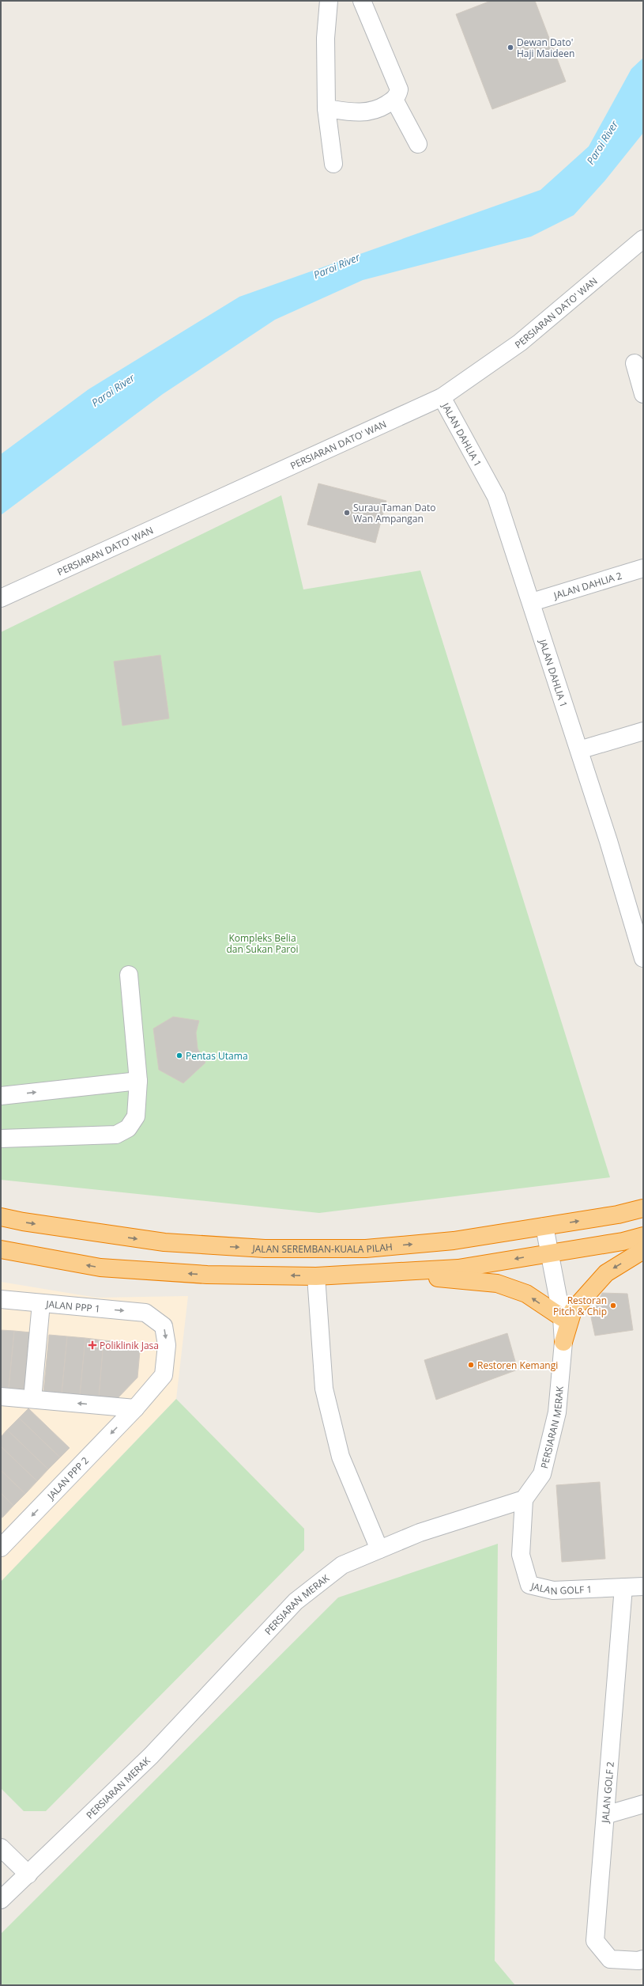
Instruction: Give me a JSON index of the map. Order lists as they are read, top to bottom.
{
  "streets": {
    "highway": ["JALAN SEREMBAN-KUALA PILAH"],
    "street": [
      "PERSIARAN DATO' WAN",
      "JALAN DAHLIA 1",
      "JALAN DAHLIA 2",
      "JALAN PPP 1",
      "PERSIARAN MERAK",
      "JALAN PPP 2",
      "JALAN GOLF 1",
      "JALAN GOLF 2"
    ]
  },
  "crossings": [
    ["PERSIARAN DATO' WAN", "JALAN DAHLIA 1"],
    ["JALAN DAHLIA 1", "JALAN DAHLIA 2"],
    ["JALAN PPP 1", "JALAN PPP 2"],
    ["PERSIARAN MERAK", "JALAN GOLF 1"],
    ["JALAN GOLF 1", "JALAN GOLF 2"]
  ],
  "one_way": ["JALAN PPP 2"],
  "water": ["Paroi River"],
  "parks": ["Kompleks Belia dan Sukan Paroi"],
  "places": {
    "other": [
      "Dewan Dato' Haji Maideen",
      "Surau Taman Dato Wan Ampangan",
      "Pentas Utama",
      "Restoran Pitch & Chip",
      "Restoren Kemangi"
    ],
    "health": ["Poliklinik Jasa"]
  }
}
